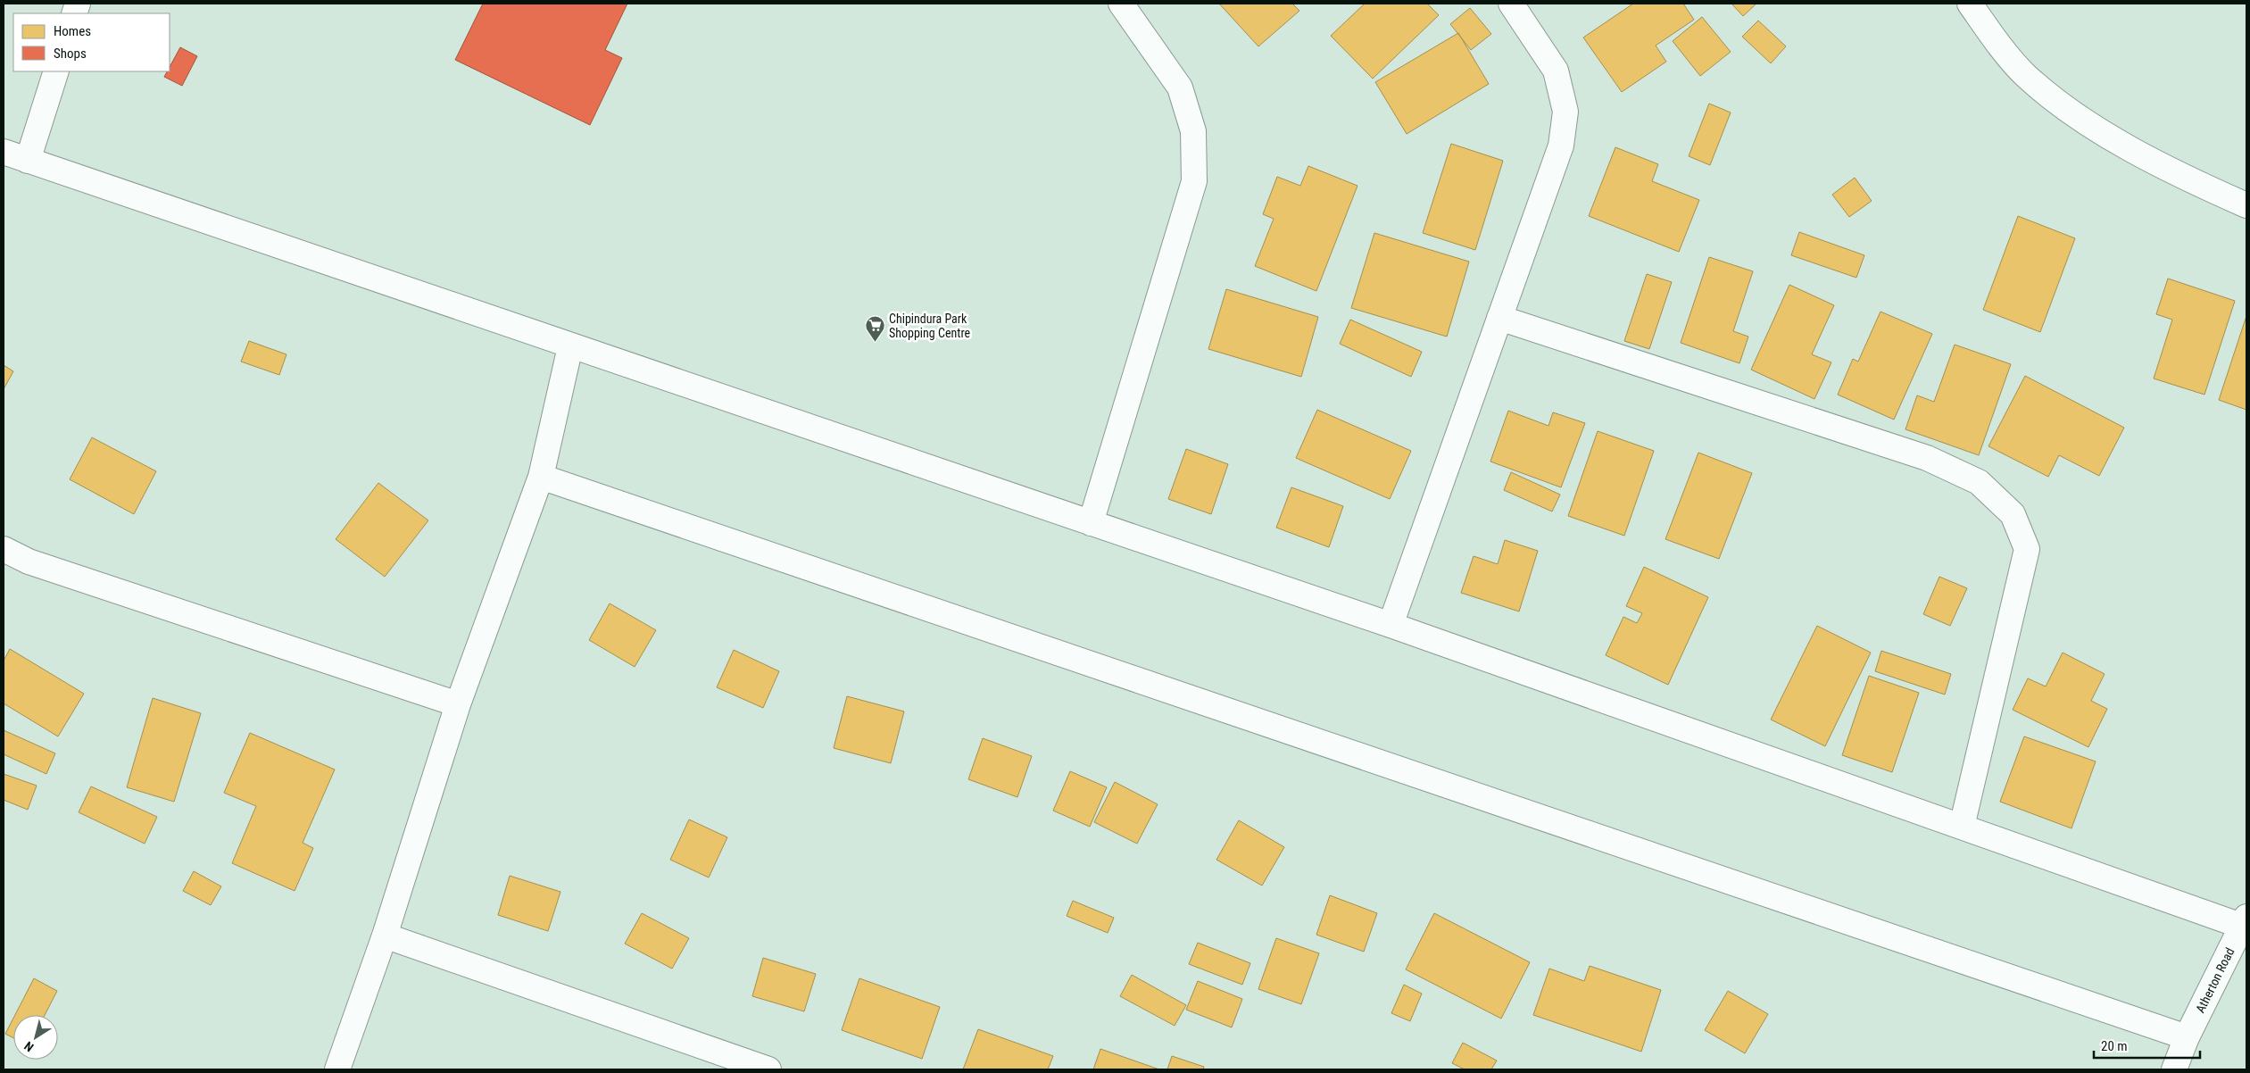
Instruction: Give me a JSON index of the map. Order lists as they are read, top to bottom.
{
  "streets": {
    "street": ["Atherton Road"]
  },
  "places": {
    "supermarket": ["Chipindura Park Shopping Centre"]
  },
  "legend": ["Homes", "Shops"],
  "scale_bar": "20 m",
  "north": "bottom left"
}
